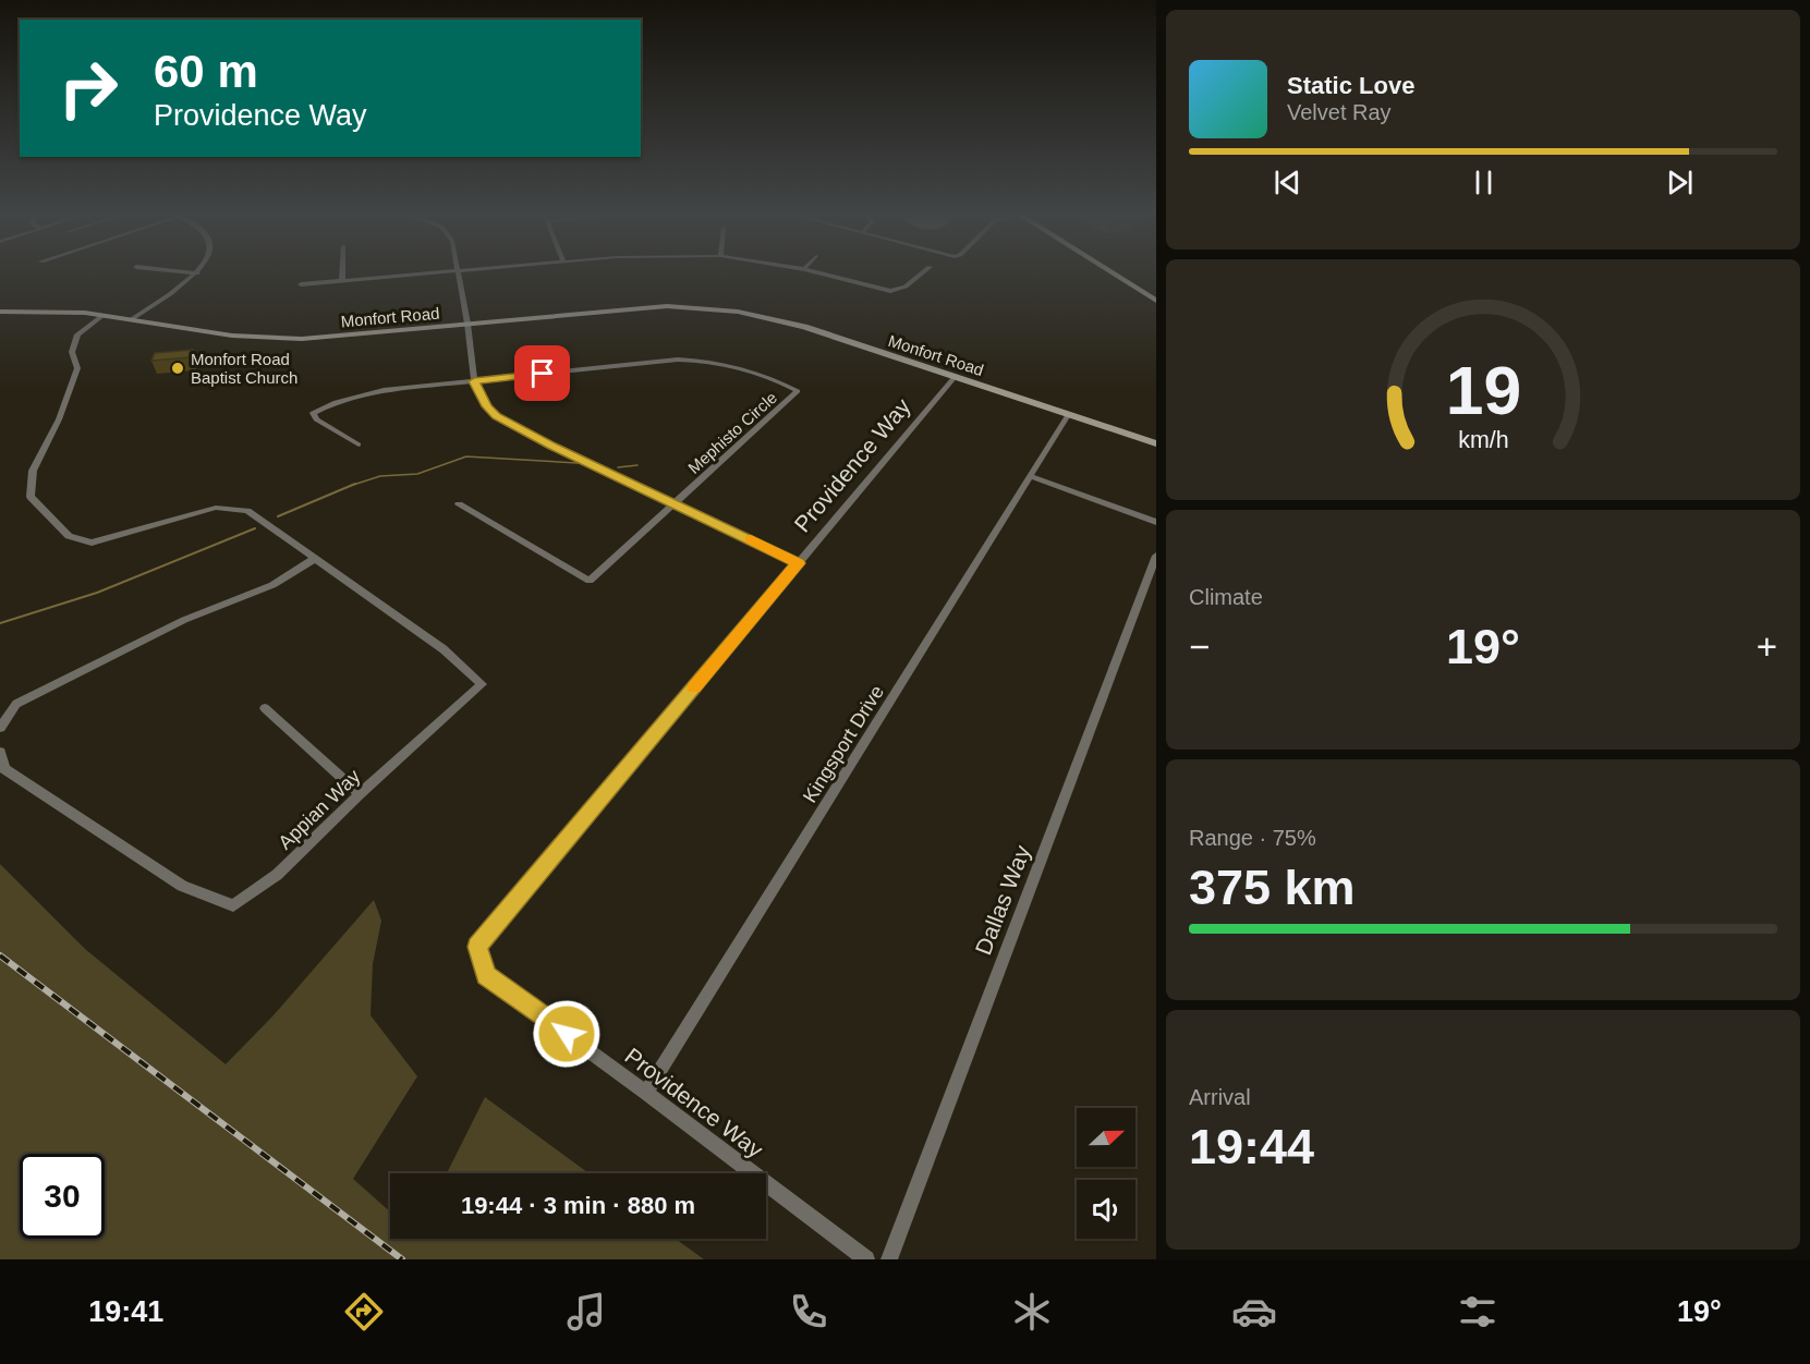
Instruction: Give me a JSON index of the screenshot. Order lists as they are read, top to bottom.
{
  "streets": {
    "street": [
      "Monfort Road",
      "Mephisto Circle",
      "Providence Way",
      "Kingsport Drive",
      "Appian Way",
      "Dallas Way"
    ]
  },
  "crossings": [
    ["Monfort Road", "Providence Way"],
    ["Monfort Road", "Kingsport Drive"],
    ["Monfort Road", "Appian Way"],
    ["Providence Way", "Kingsport Drive"]
  ],
  "places": ["Monfort Road Baptist Church"],
  "north": "right",
  "page": {
    "turn": ["60 m", "Providence Way"],
    "song": ["Static Love", "Velvet Ray"],
    "tile": [
      "Climate",
      ["Range · 75%", "375 km"],
      ["Arrival", "19:44"]
    ],
    "heat": ["−", "19°", "+"],
    "limit": "30",
    "trip": "19:44 · 3 min · 880 m",
    "tabs": ["19:41", "19°"],
    "gauge": ["19", "km/h"]
  }
}
